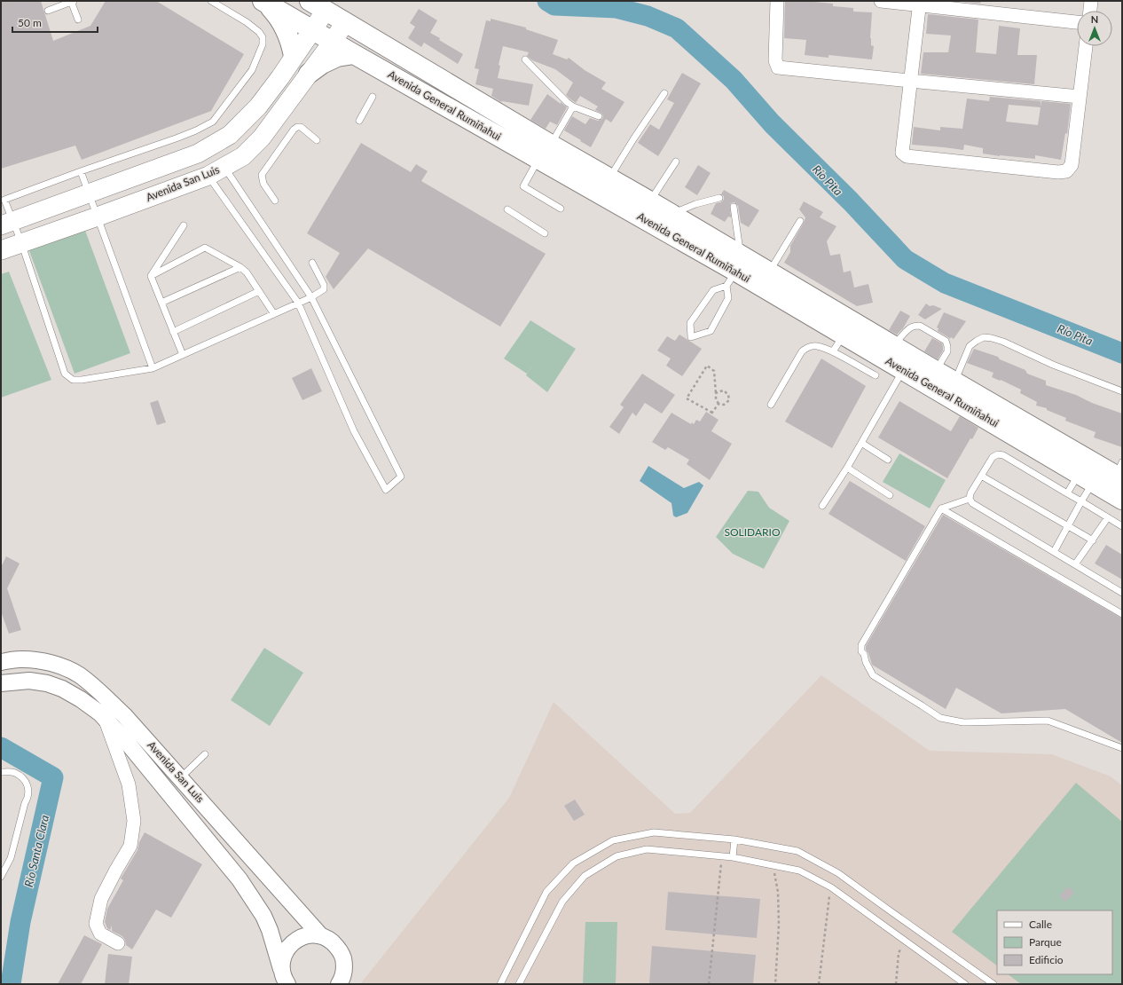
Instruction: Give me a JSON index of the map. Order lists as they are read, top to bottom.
{
  "streets": {
    "highway": ["Avenida General Rumiñahui"],
    "main road": ["Avenida San Luis"]
  },
  "crossings": [
    ["Avenida General Rumiñahui", "Avenida San Luis"]
  ],
  "water": ["Río Pita", "Río Santa Clara"],
  "parks": ["SOLIDARIO"],
  "legend": ["Calle", "Parque", "Edificio"],
  "scale_bar": "50 m",
  "north": "top"
}
